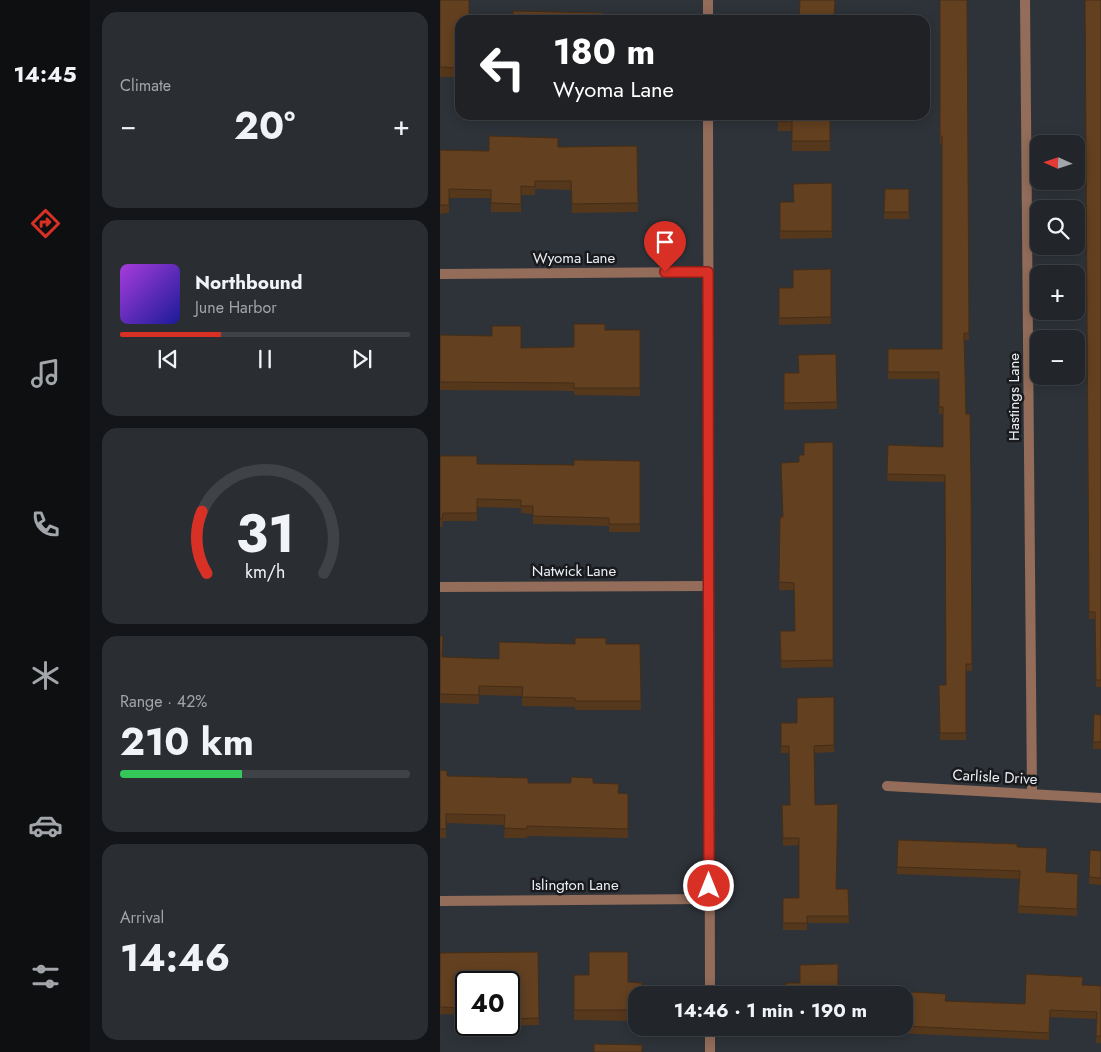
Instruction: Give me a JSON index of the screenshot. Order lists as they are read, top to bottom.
{
  "streets": {
    "street": [
      "Wyoma Lane",
      "Hastings Lane",
      "Natwick Lane",
      "Carlisle Drive",
      "Islington Lane"
    ]
  },
  "crossings": [
    ["Hastings Lane", "Carlisle Drive"]
  ],
  "north": "left",
  "page": {
    "tabs": "14:45",
    "tile": [
      "Climate",
      ["Range · 42%", "210 km"],
      ["Arrival", "14:46"]
    ],
    "turn": ["180 m", "Wyoma Lane"],
    "heat": ["−", "20°", "+"],
    "map_buttons": ["+", "−"],
    "song": ["Northbound", "June Harbor"],
    "limit": "40",
    "trip": "14:46 · 1 min · 190 m",
    "gauge": ["31", "km/h"]
  }
}
